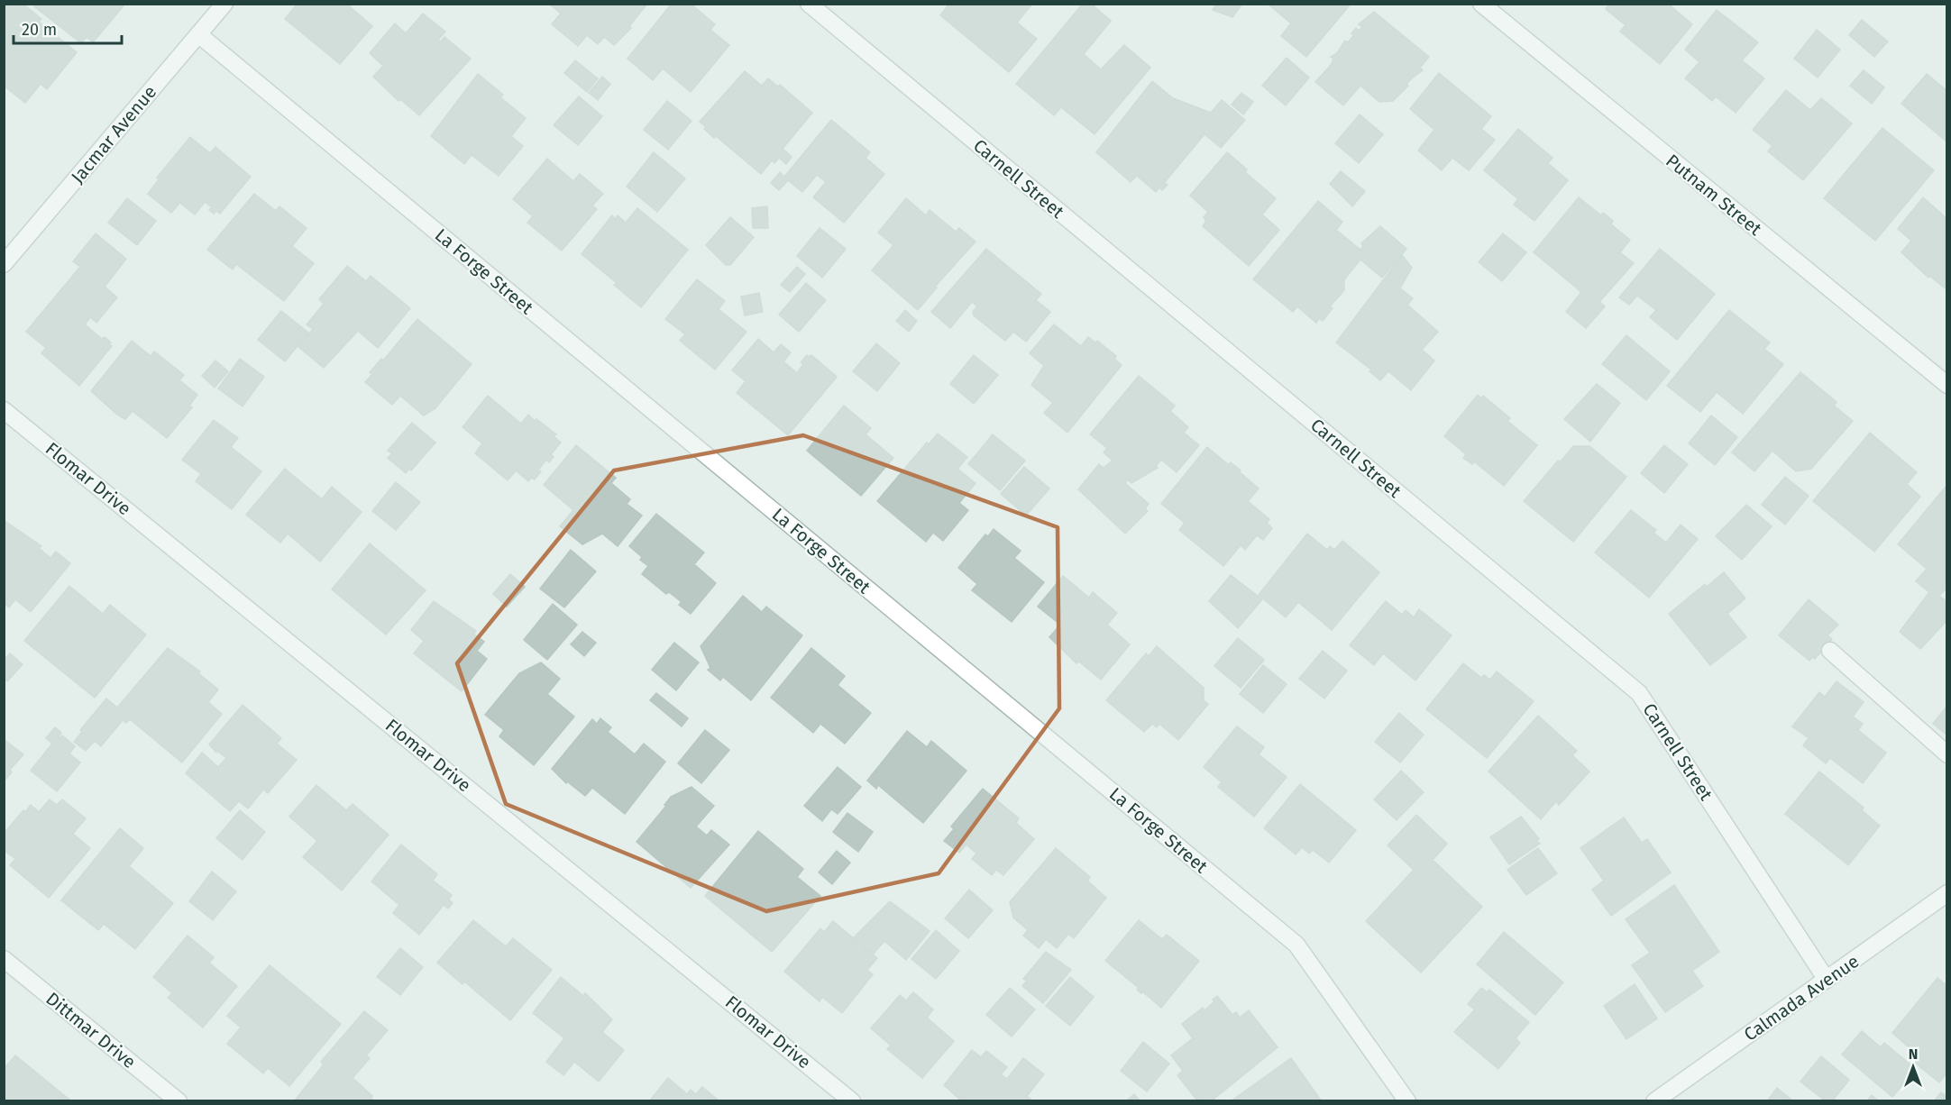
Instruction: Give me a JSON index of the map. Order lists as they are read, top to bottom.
{
  "streets": {
    "street": [
      "Jacmar Avenue",
      "Carnell Street",
      "Putnam Street",
      "La Forge Street",
      "Flomar Drive",
      "Calmada Avenue",
      "Dittmar Drive"
    ]
  },
  "crossings": [
    ["Jacmar Avenue", "La Forge Street"],
    ["Carnell Street", "Calmada Avenue"]
  ],
  "scale_bar": "20 m",
  "north": "top"
}
